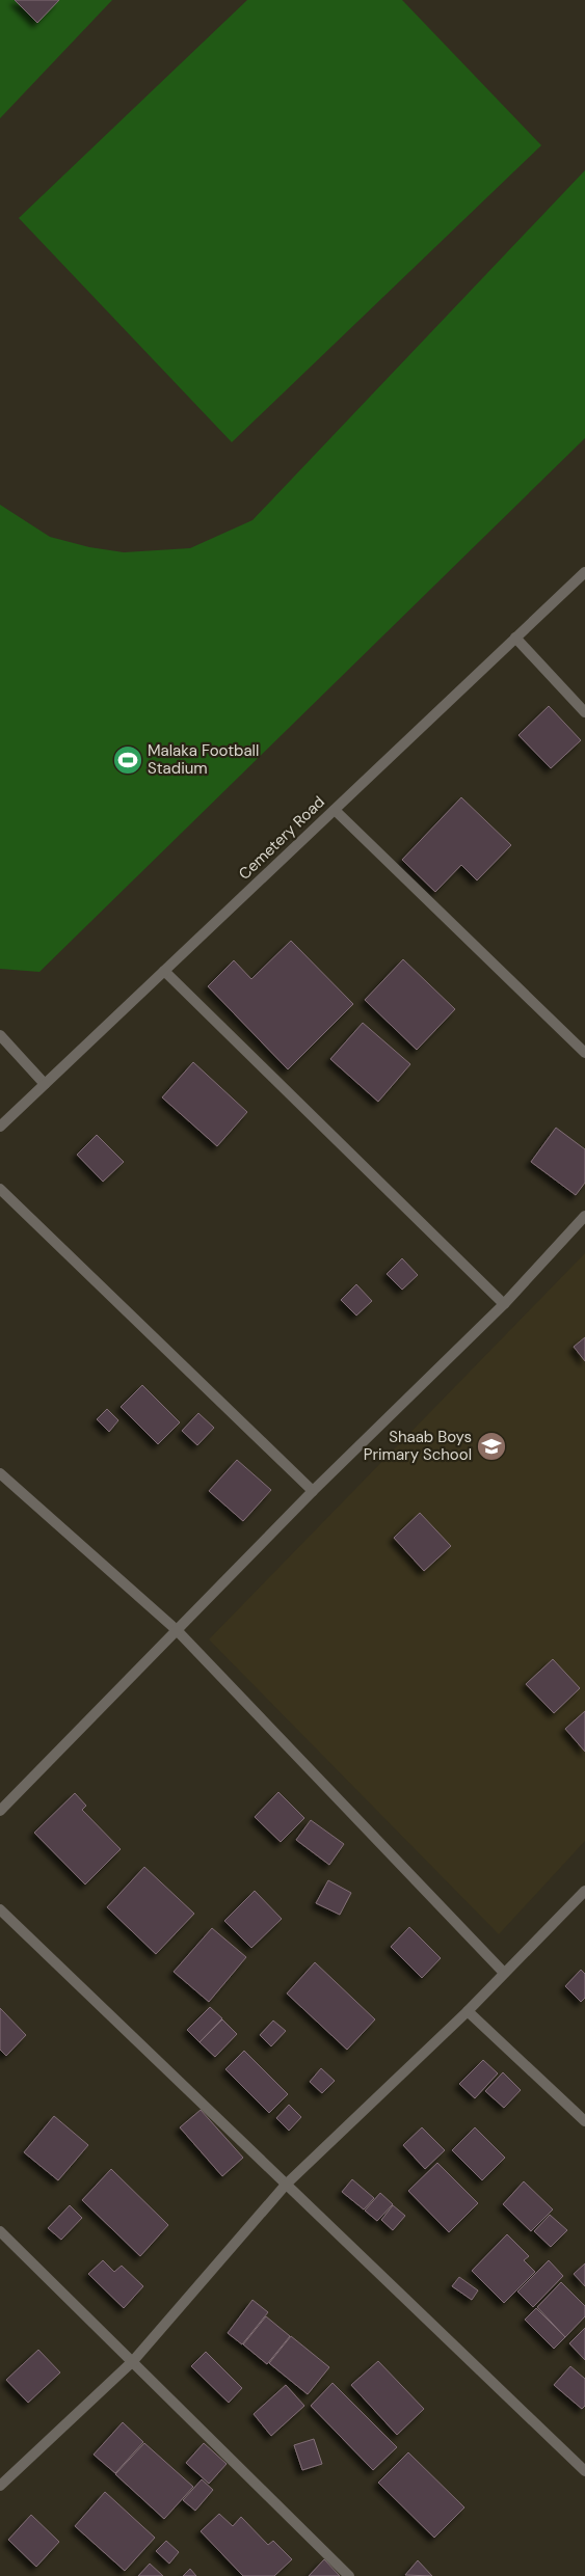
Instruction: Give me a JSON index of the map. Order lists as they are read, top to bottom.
{
  "streets": {
    "street": ["Cemetery Road"]
  },
  "places": {
    "sports": ["Malaka Football Stadium"],
    "school or university": ["Shaab Boys Primary School"]
  }
}
